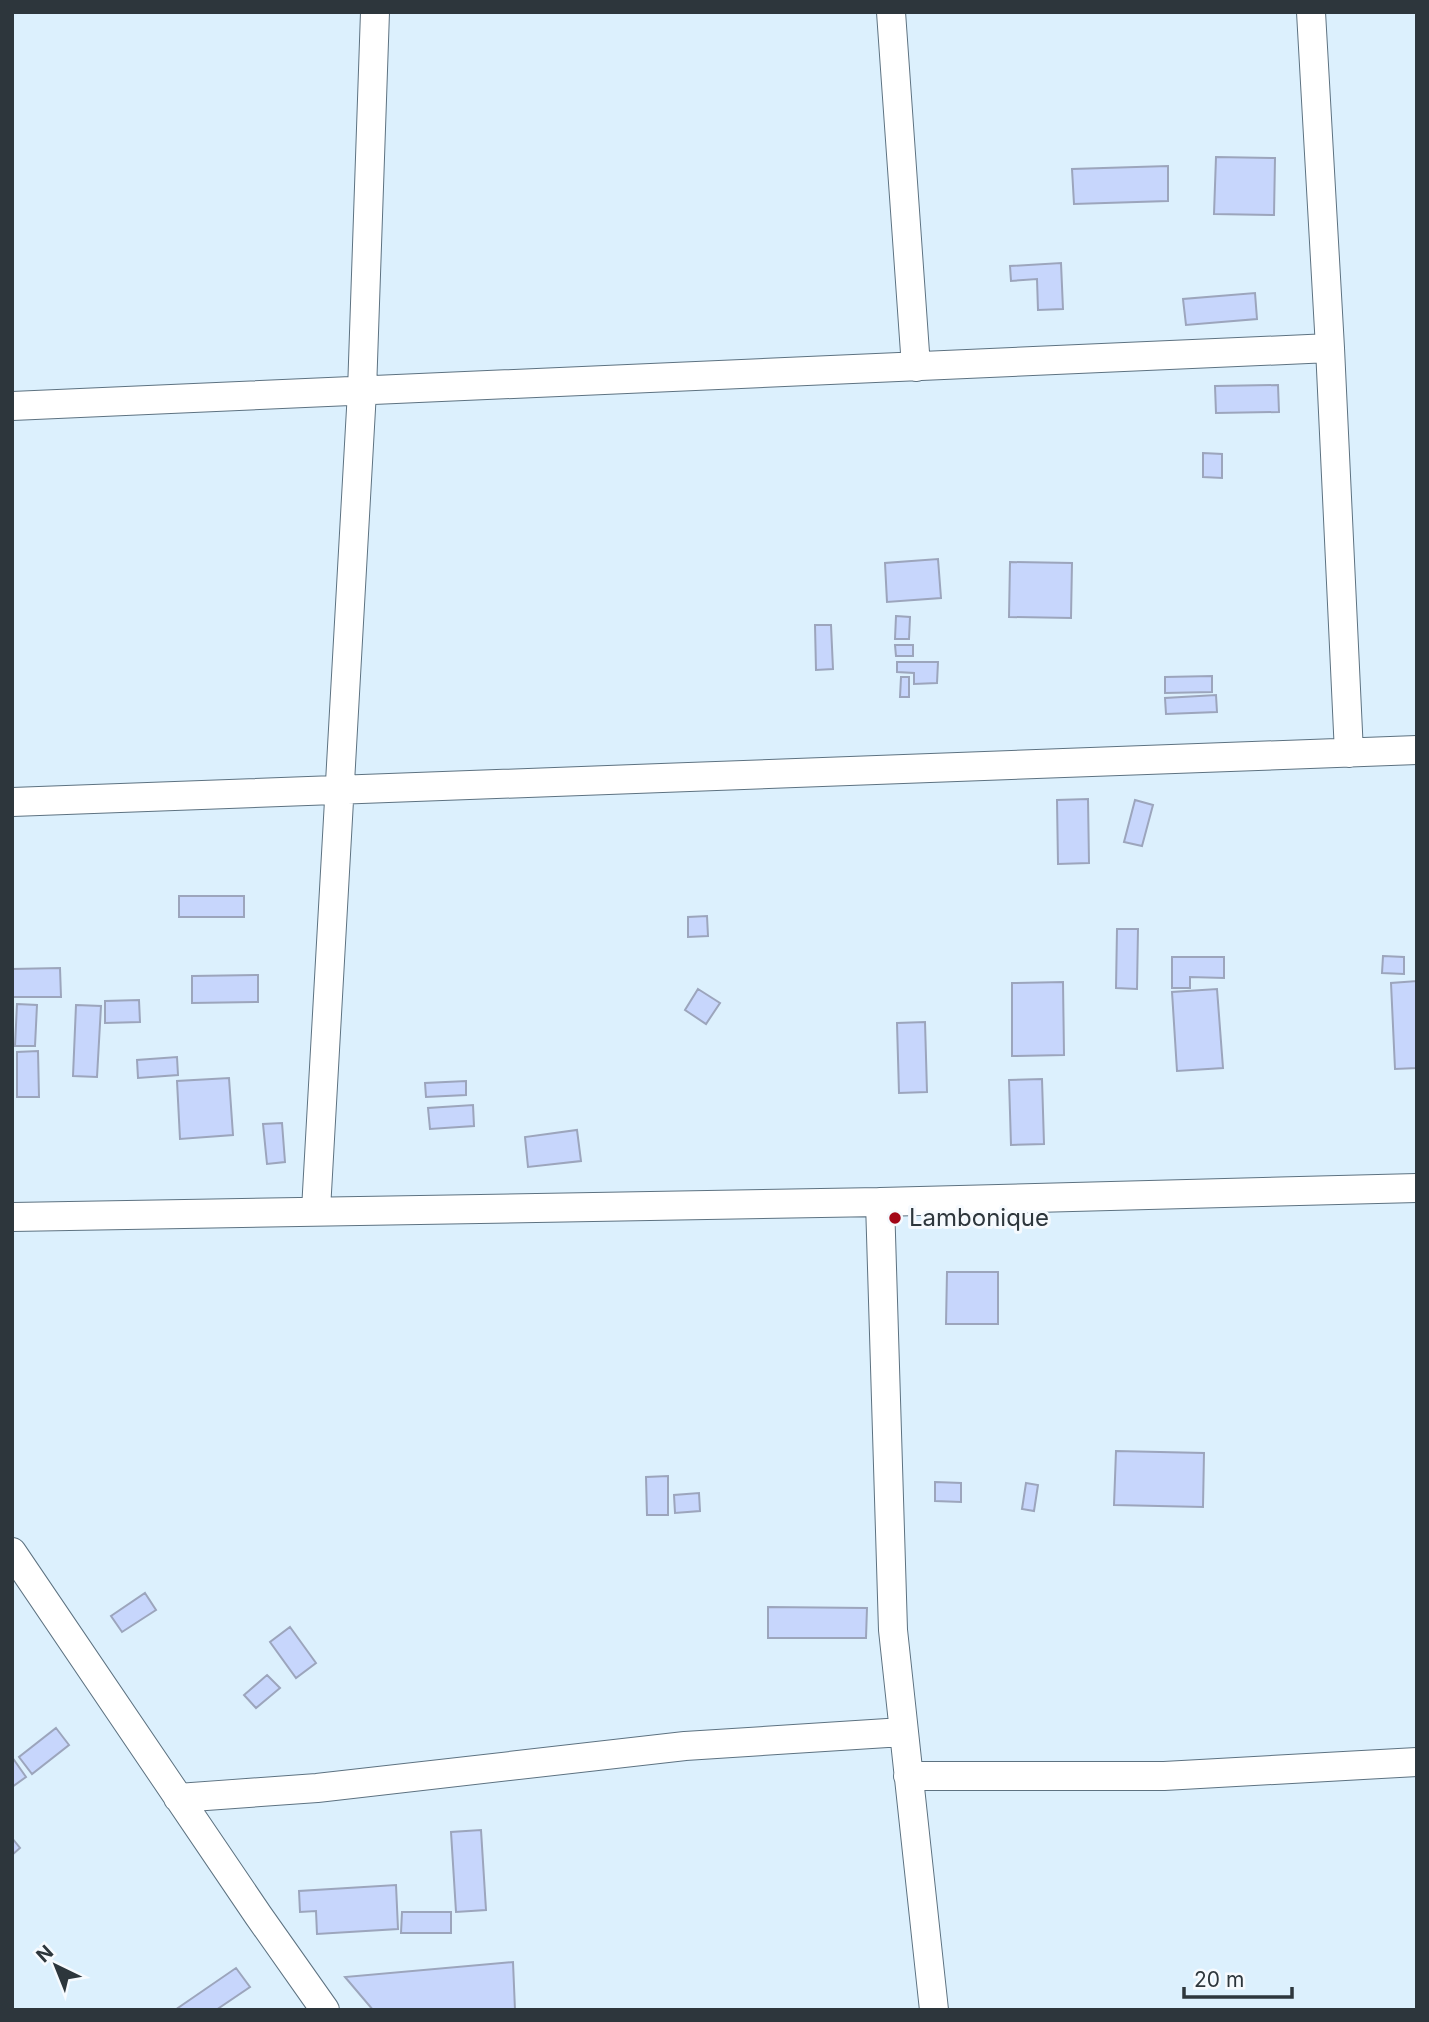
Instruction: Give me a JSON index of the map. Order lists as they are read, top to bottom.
{
  "places": ["Lambonique"],
  "scale_bar": "20 m",
  "north": "top left"
}
